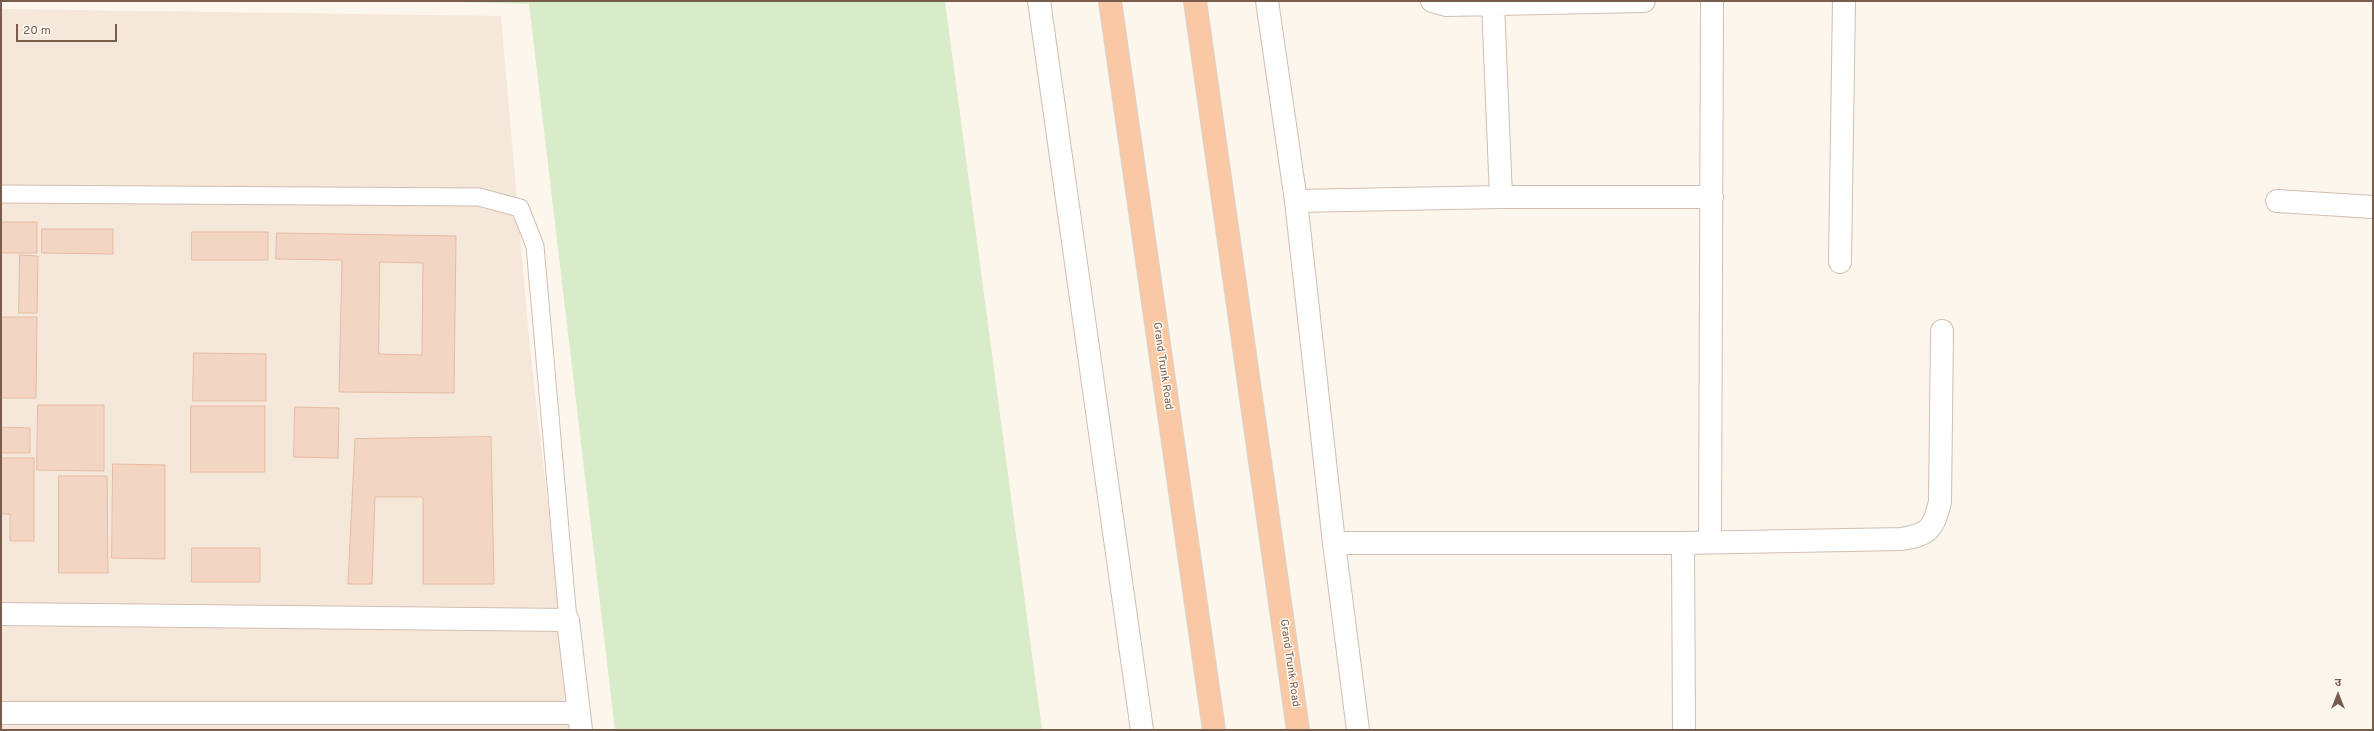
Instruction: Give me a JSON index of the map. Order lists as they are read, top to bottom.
{
  "streets": {
    "highway": ["Grand Trunk Road"]
  },
  "scale_bar": "20 m",
  "north": "top"
}
